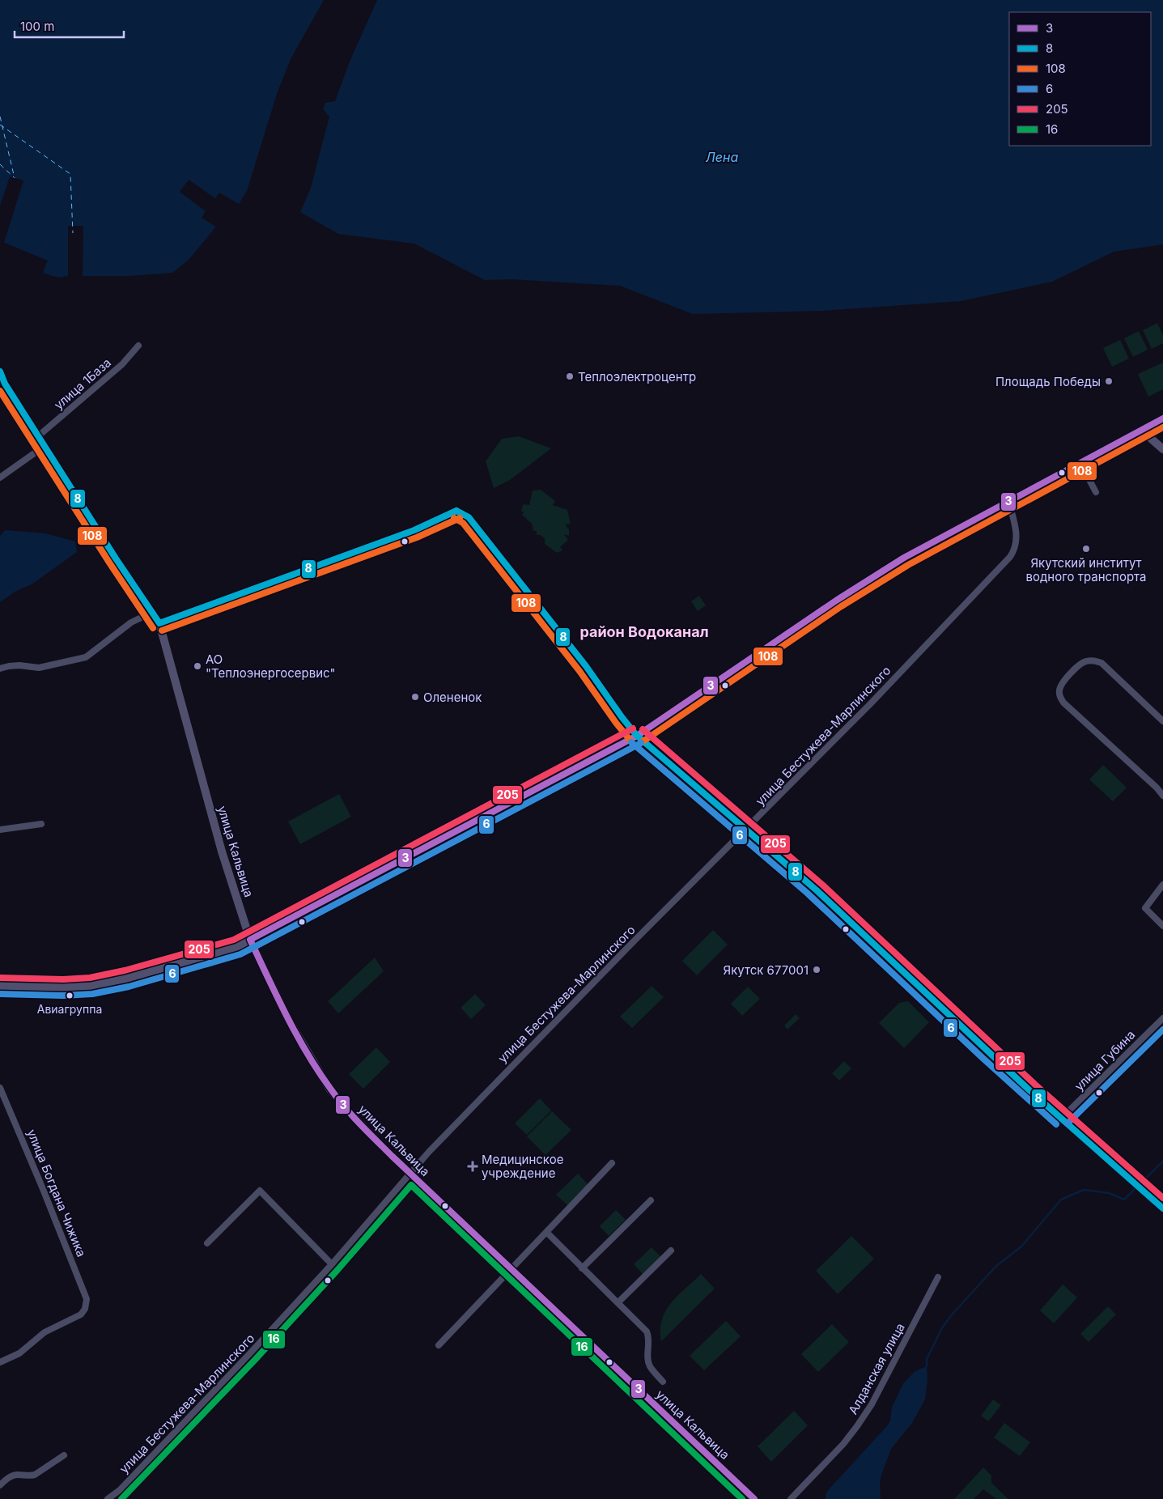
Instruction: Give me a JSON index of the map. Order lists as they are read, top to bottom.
{
  "streets": {
    "street": [
      "улица 1База",
      "улица Бестужева-Марлинского",
      "улица Кальвица",
      "улица Губина",
      "улица Богдана Чижика",
      "Алданская улица"
    ]
  },
  "crossings": [
    ["улица 1База", "улица Кальвица"],
    ["улица Бестужева-Марлинского", "улица Кальвица"]
  ],
  "districts": ["район Водоканал"],
  "water": ["Лена"],
  "places": {
    "other": [
      "Теплоэлектроцентр",
      "Площадь Победы",
      "Якутский институт водного транспорта",
      "АО \"Теплоэнергосервис\"",
      "Олененок",
      "Якутск 677001",
      "Авиагруппа"
    ],
    "health": ["Медицинское учреждение"]
  },
  "lines": [
    "transit line 8",
    "transit line 108",
    "transit line 3",
    "transit line 205",
    "transit line 6",
    "transit line 16"
  ],
  "legend": [
    "3",
    "8",
    "108",
    "6",
    "205",
    "16"
  ],
  "scale_bar": "100 m"
}
